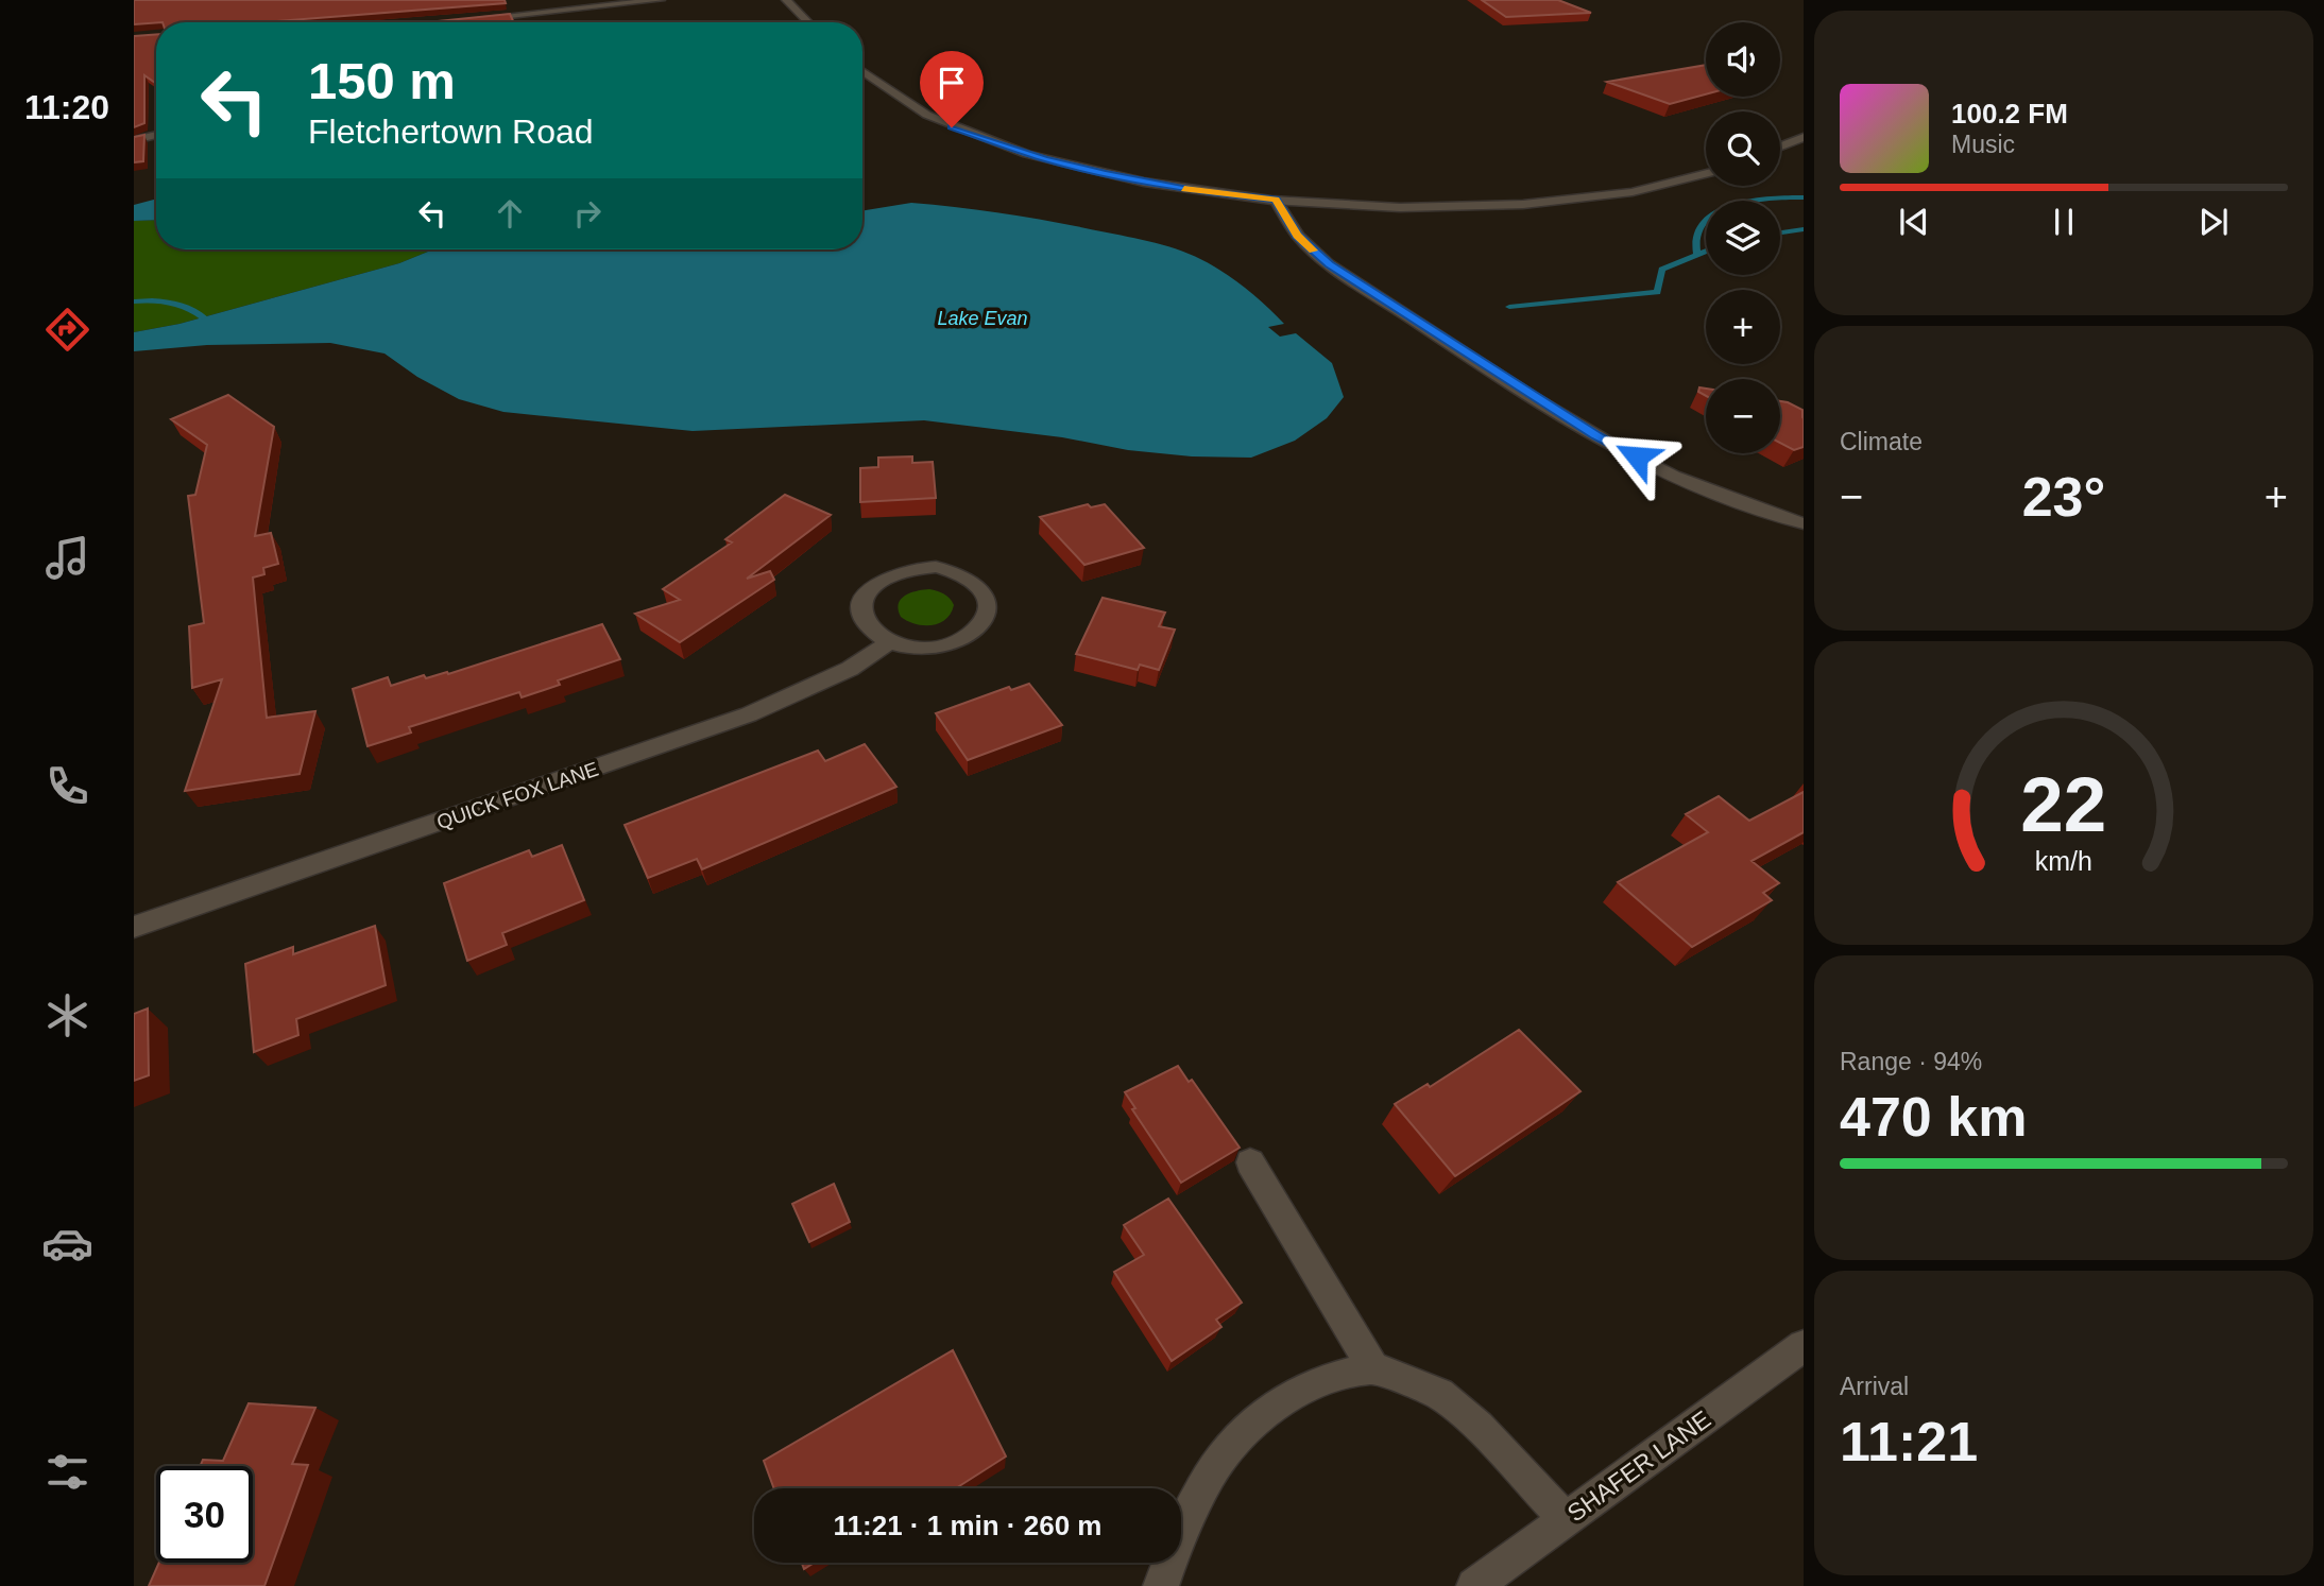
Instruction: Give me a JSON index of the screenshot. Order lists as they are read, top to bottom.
{
  "streets": {
    "street": ["QUICK FOX LANE", "SHAFER LANE"]
  },
  "water": ["Lake Evan"],
  "page": {
    "tabs": "11:20",
    "map_buttons": ["+", "−"],
    "turn": ["150 m", "Fletchertown Road"],
    "song": ["100.2 FM", "Music"],
    "tile": [
      "Climate",
      ["Range · 94%", "470 km"],
      ["Arrival", "11:21"]
    ],
    "heat": ["−", "23°", "+"],
    "limit": "30",
    "trip": "11:21 · 1 min · 260 m",
    "gauge": ["22", "km/h"]
  }
}
